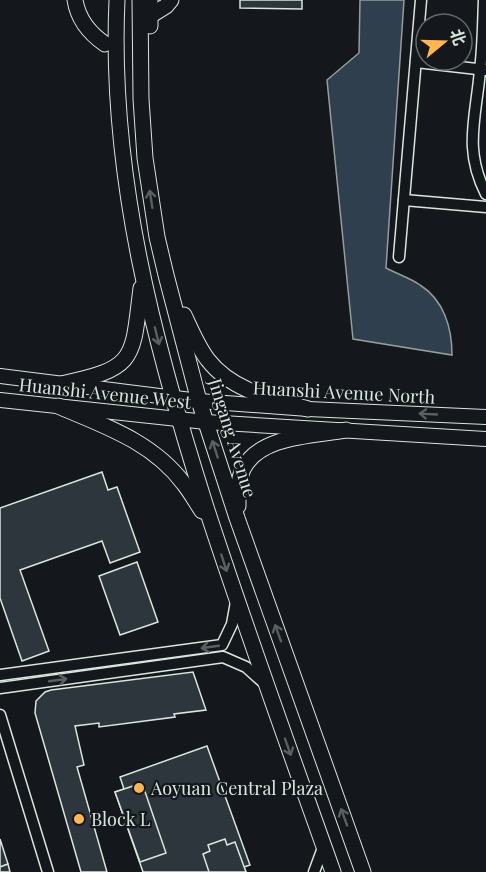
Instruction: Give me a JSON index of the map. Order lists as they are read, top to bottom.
{
  "streets": {
    "highway": ["Jingang Avenue"],
    "main road": ["Huanshi Avenue North", "Huanshi Avenue West"]
  },
  "crossings": [
    ["Huanshi Avenue North", "Huanshi Avenue West"],
    ["Huanshi Avenue North", "Jingang Avenue"],
    ["Huanshi Avenue West", "Jingang Avenue"]
  ],
  "places": ["Aoyuan Central Plaza", "Block L"],
  "north": "right"
}
